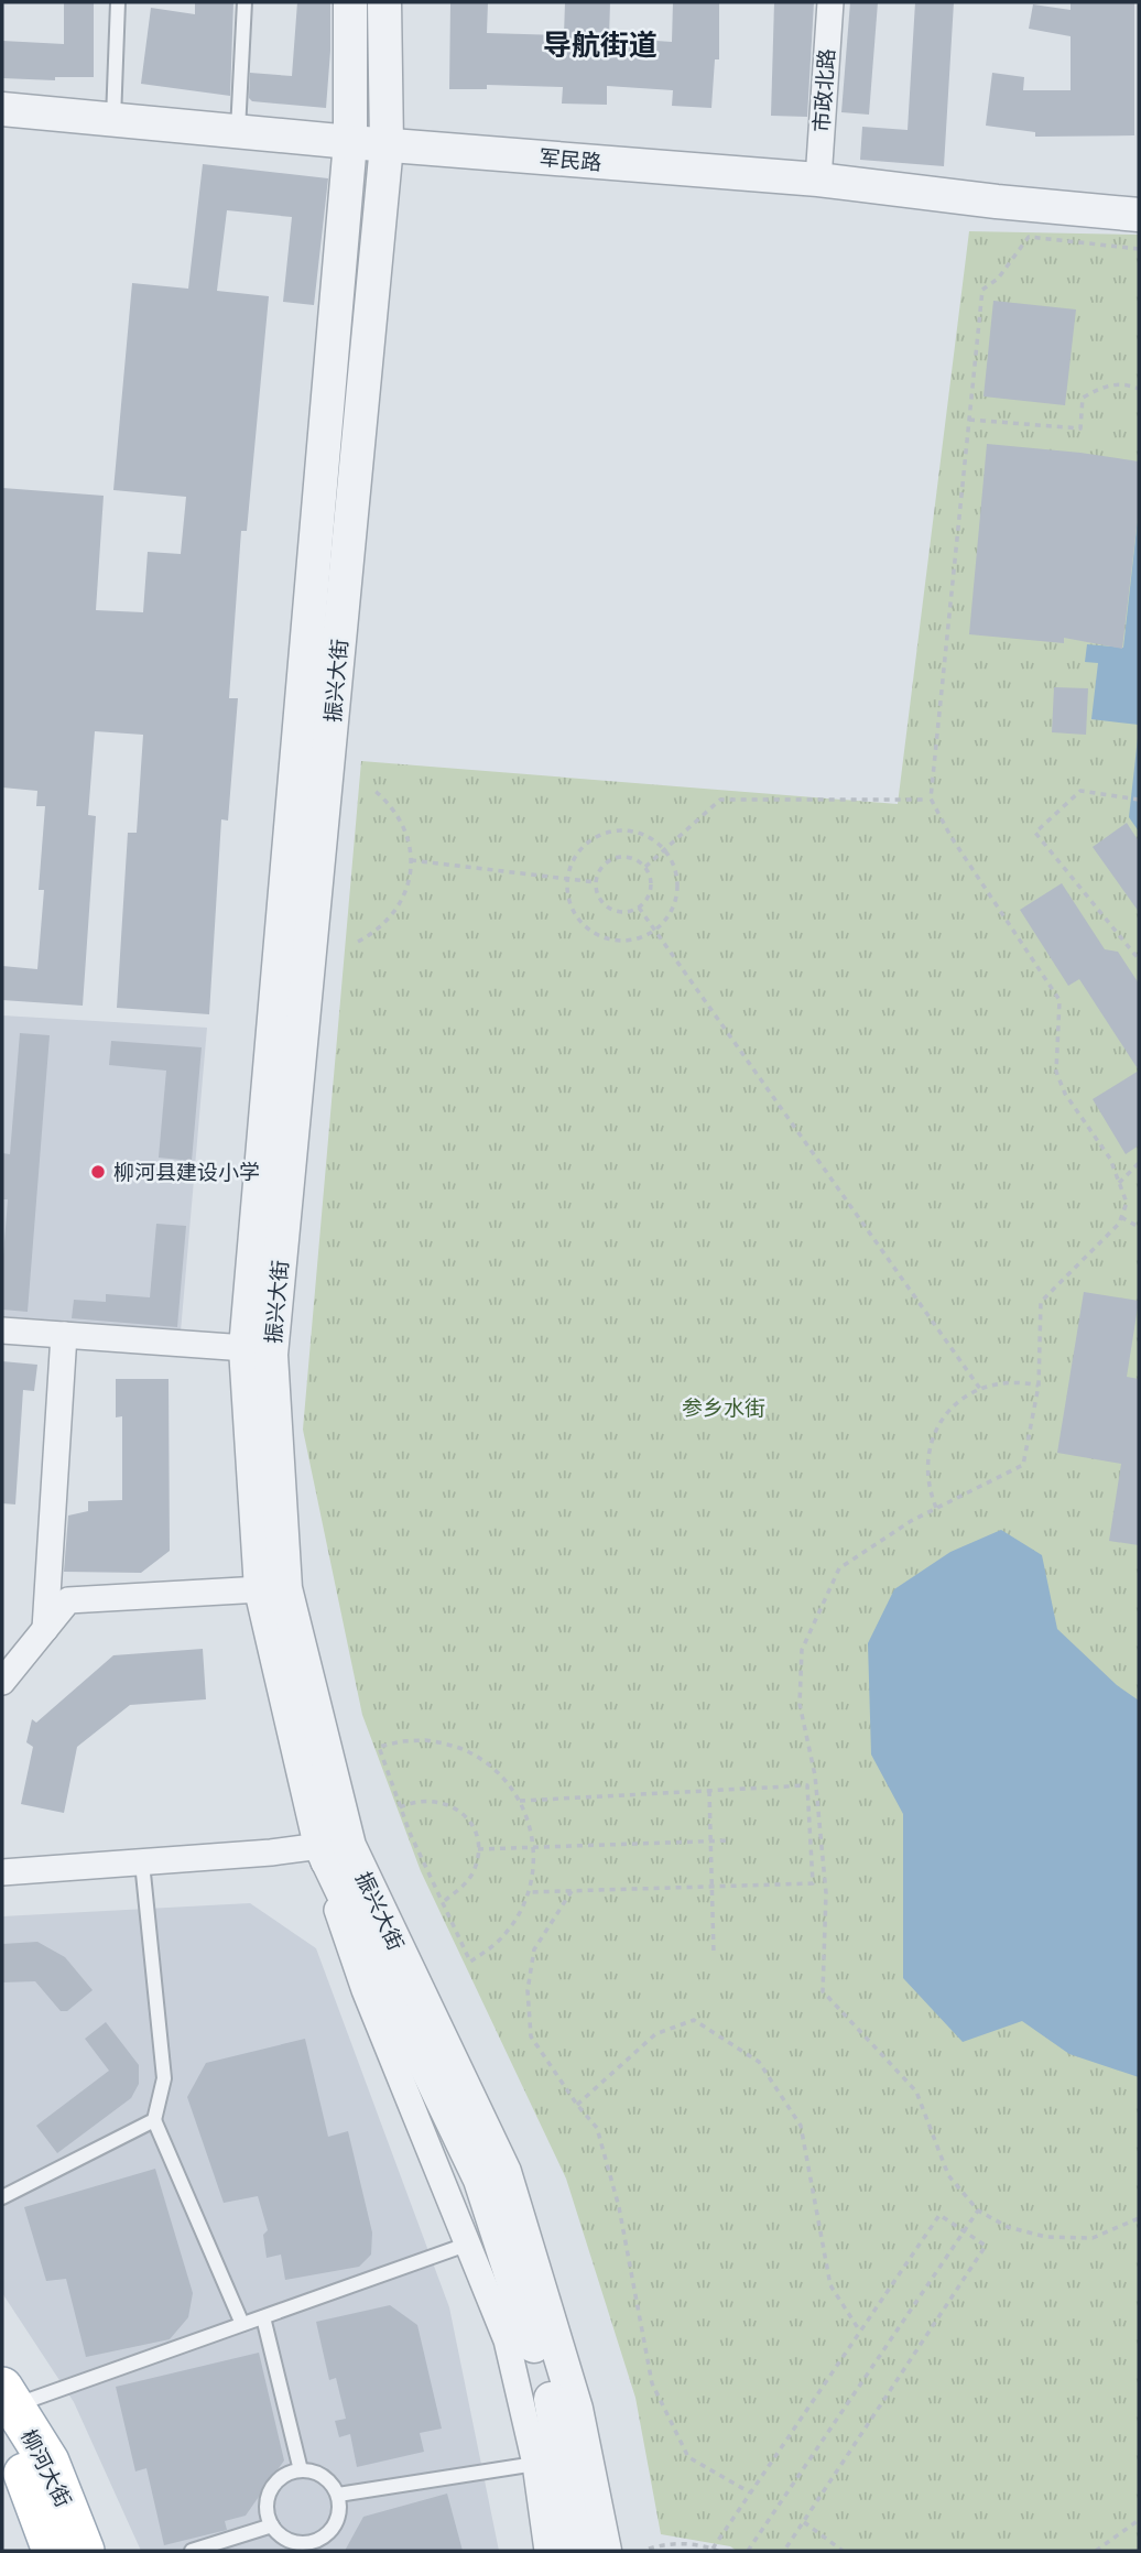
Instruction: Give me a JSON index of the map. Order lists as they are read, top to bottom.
{
  "streets": {
    "main road": ["柳河大街"],
    "street": ["市政北路", "军民路", "振兴大街"]
  },
  "crossings": [
    ["市政北路", "军民路"],
    ["军民路", "振兴大街"]
  ],
  "districts": ["导航街道"],
  "parks": ["参乡水街"],
  "places": ["柳河县建设小学"]
}
